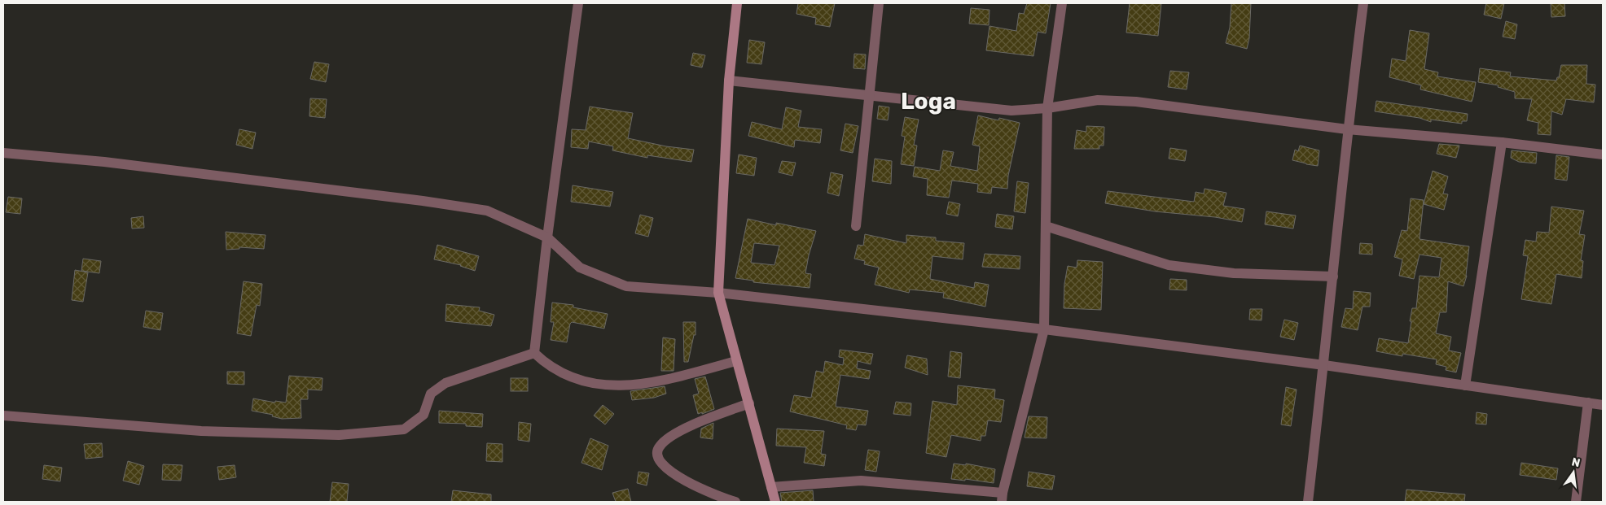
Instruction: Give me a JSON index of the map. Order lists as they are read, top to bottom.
{
  "districts": ["Loga"],
  "north": "top"
}
